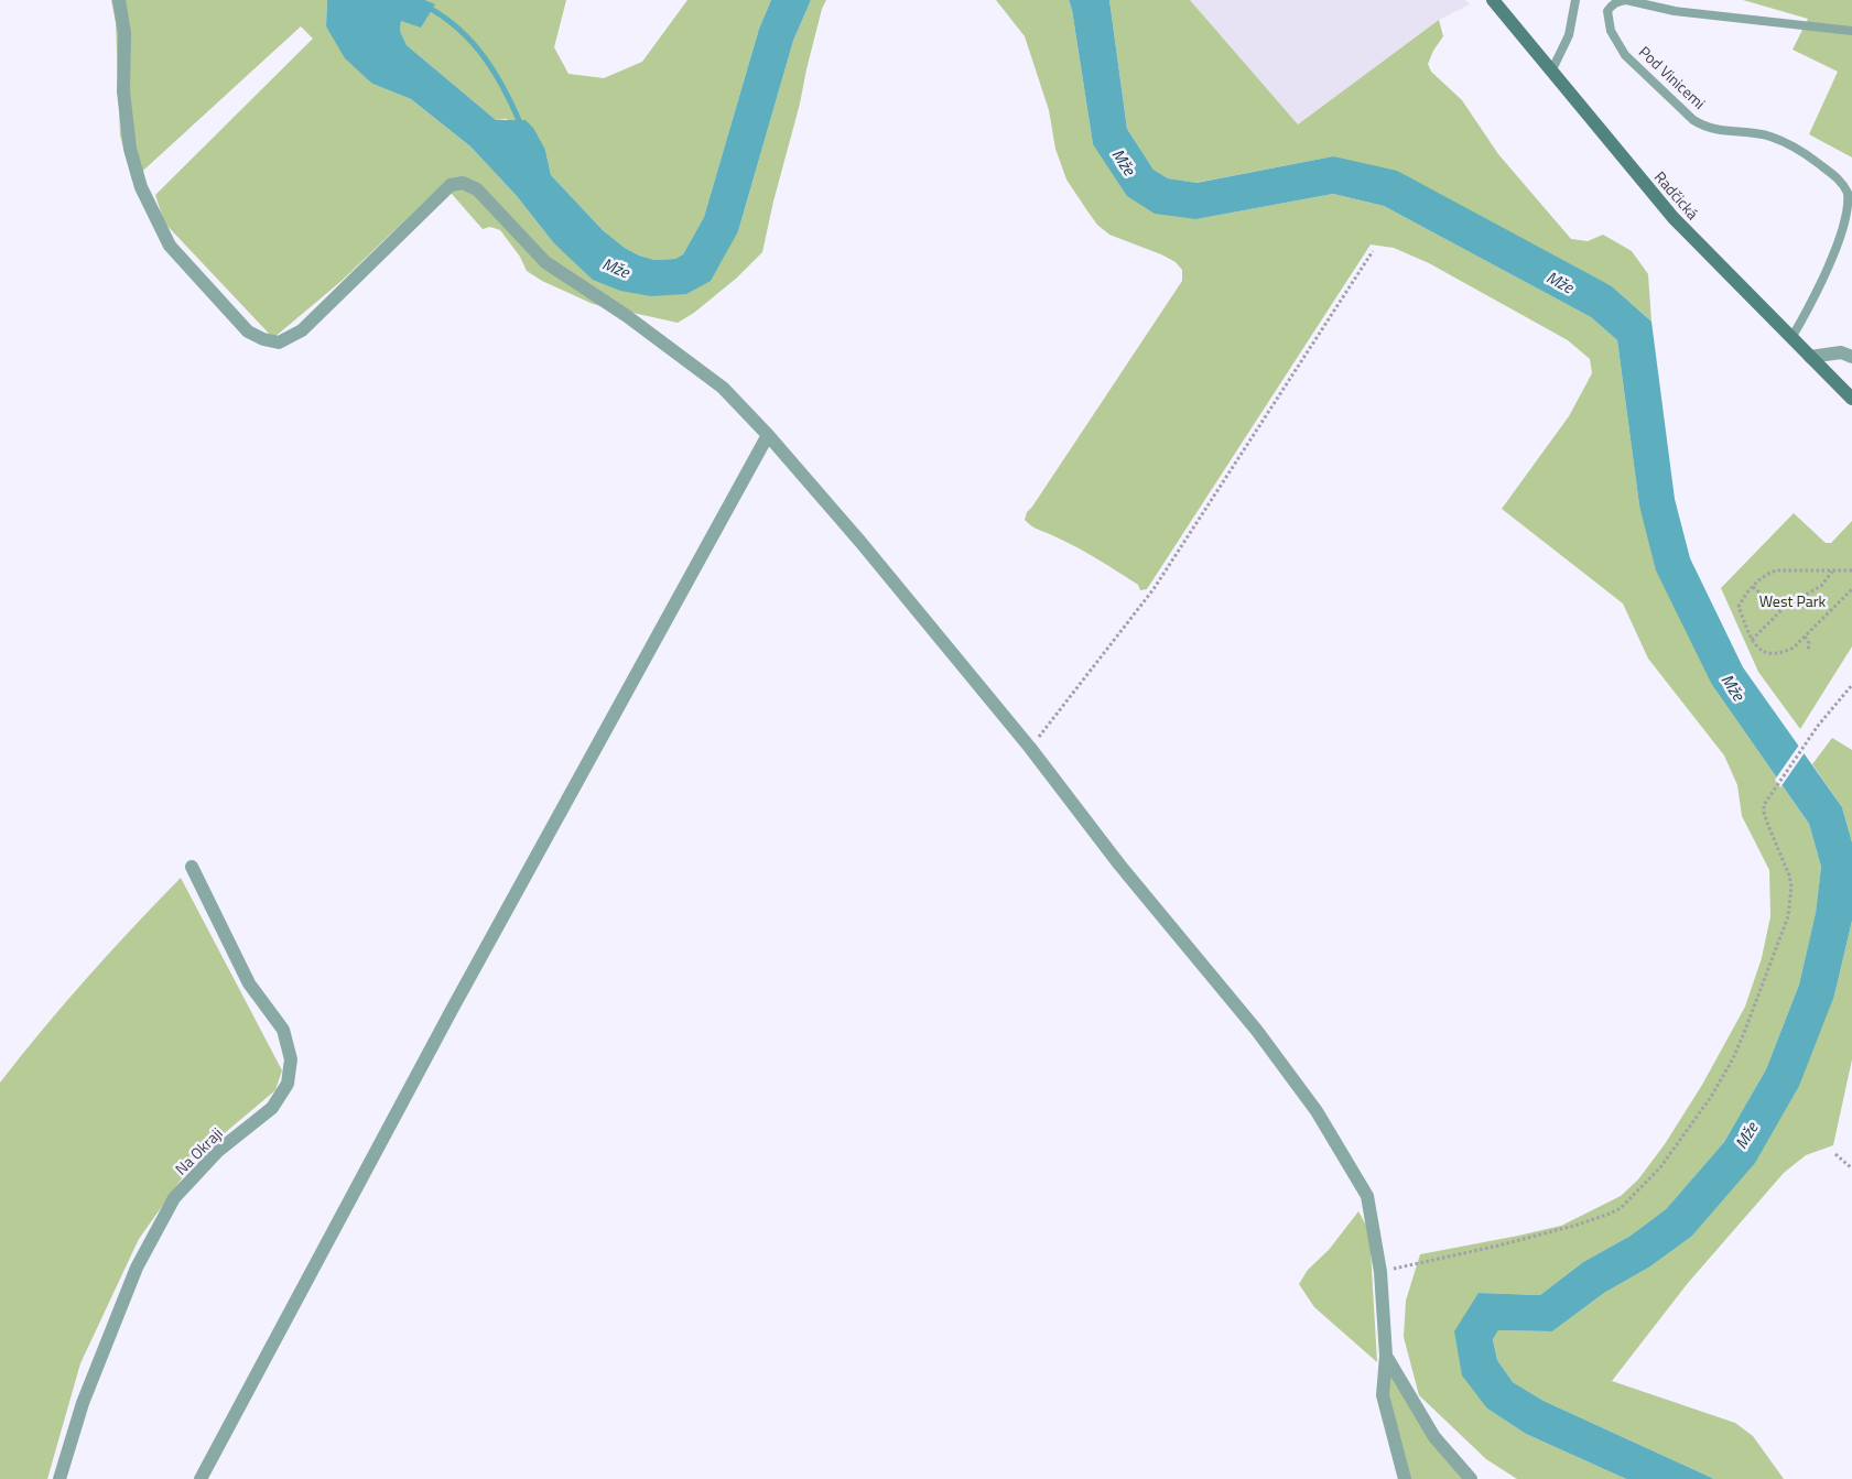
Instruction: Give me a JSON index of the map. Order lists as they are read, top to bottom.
{
  "streets": {
    "street": ["Radčická", "Na Okraji"],
    "lane": ["Pod Vinicemi"]
  },
  "crossings": [
    ["Pod Vinicemi", "Radčická"]
  ],
  "water": ["Mže"],
  "parks": ["West Park"]
}
